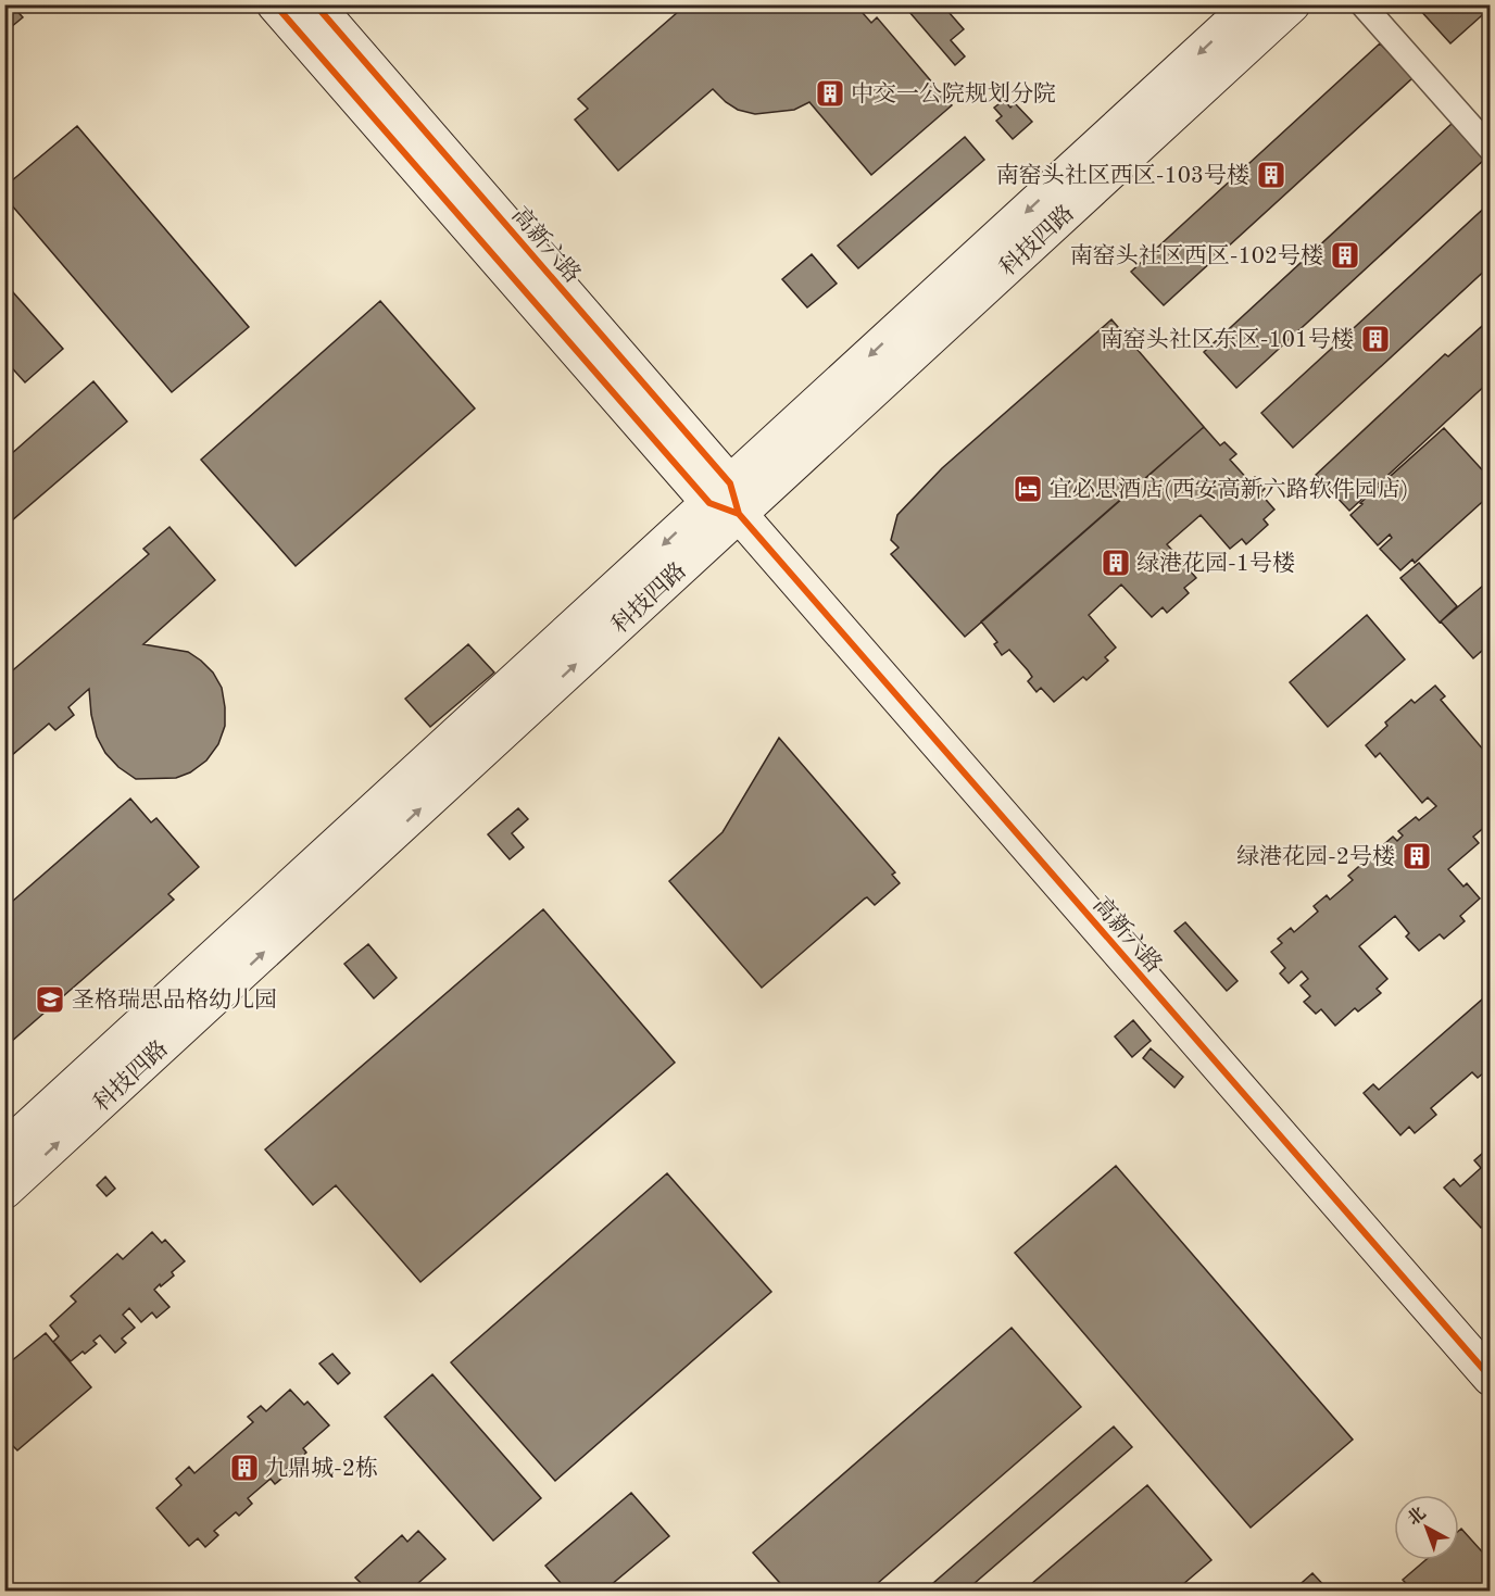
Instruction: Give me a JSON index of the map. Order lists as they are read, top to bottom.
{
  "streets": {
    "street": ["科技四路", "高新六路"]
  },
  "crossings": [
    ["科技四路", "高新六路"]
  ],
  "places": {
    "building": [
      "中交一公院规划分院",
      "南窑头社区西区-103号楼",
      "南窑头社区西区-102号楼",
      "南窑头社区东区-101号楼",
      "绿港花园-1号楼",
      "绿港花园-2号楼",
      "九鼎城-2栋"
    ],
    "hotel": ["宜必思酒店(西安高新六路软件园店)"],
    "school or university": ["圣格瑞思品格幼儿园"]
  },
  "north": "top left"
}
